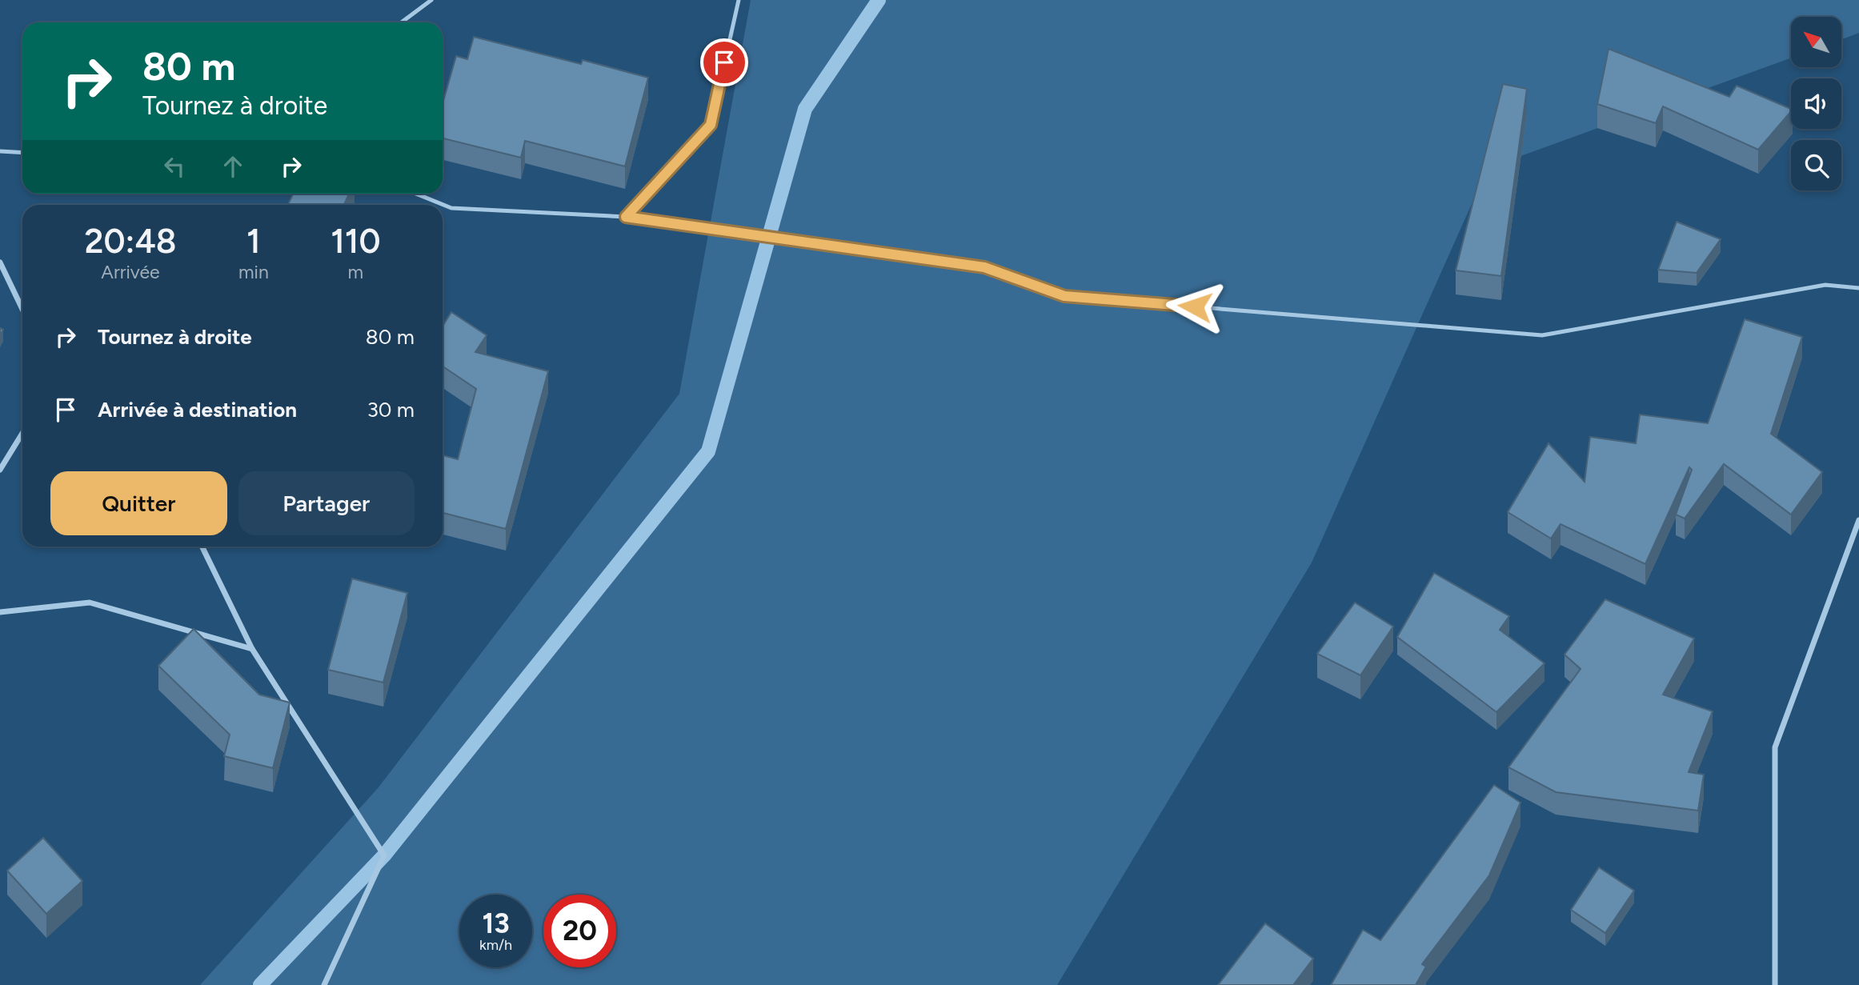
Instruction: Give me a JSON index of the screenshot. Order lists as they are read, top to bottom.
{
  "north": "top left",
  "page": {
    "turn": ["80 m", "Tournez à droite"],
    "eta": [
      "20:48",
      "Arrivée",
      "1",
      "min",
      "110",
      "m"
    ],
    "list": [
      {
        "name": "Tournez à droite",
        "value": "80 m"
      },
      {
        "name": "Arrivée à destination",
        "value": "30 m"
      }
    ],
    "buttons": ["Quitter", "Partager"],
    "speed": "13 km/h",
    "limit": "20"
  }
}
